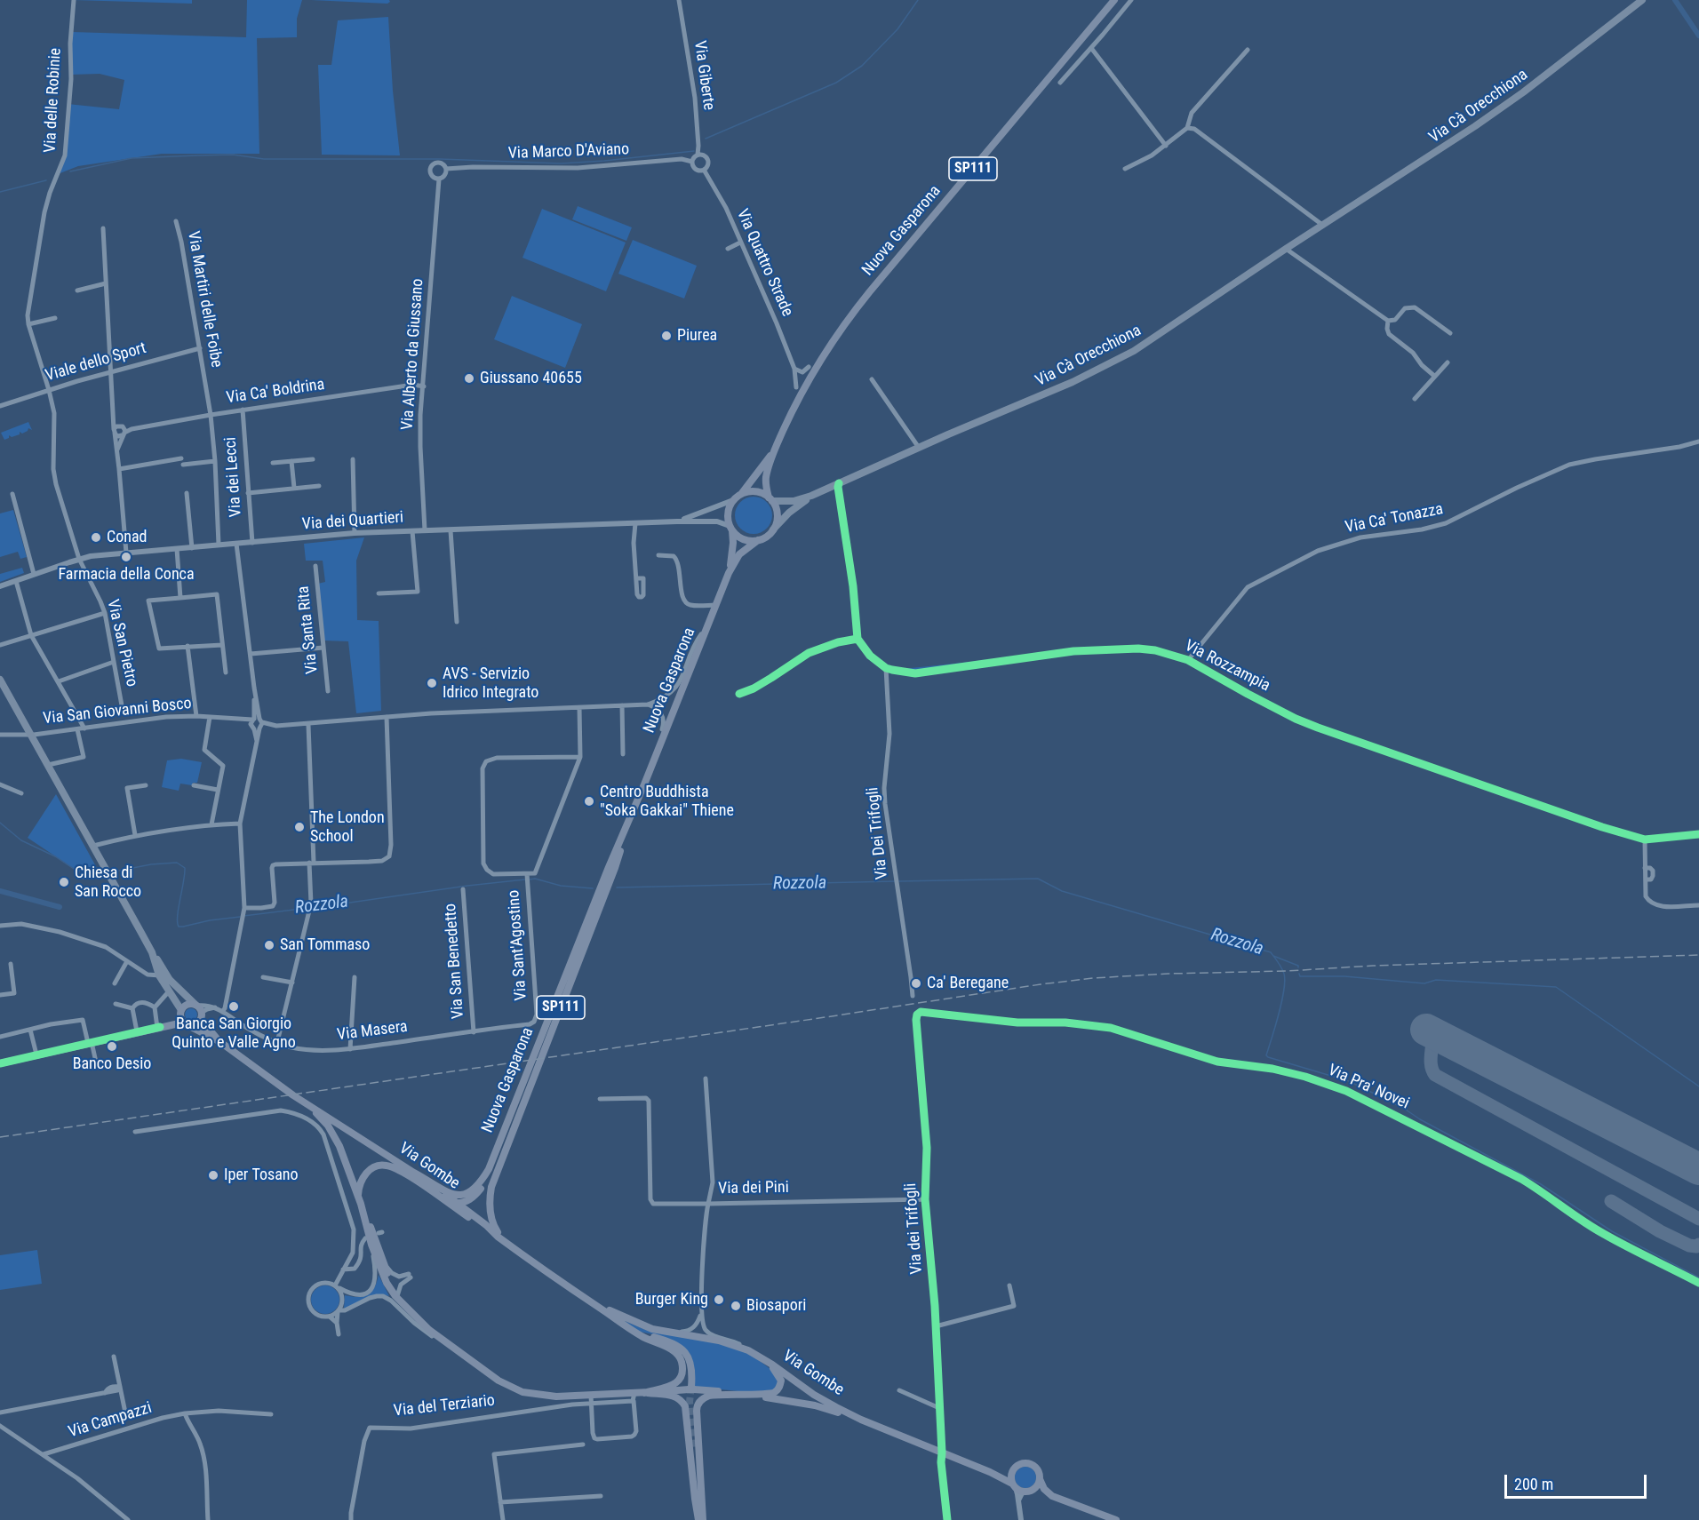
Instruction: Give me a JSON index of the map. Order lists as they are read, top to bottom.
{
  "streets": {
    "main road": [
      "Via Cà Orecchiona",
      "SP111",
      "Nuova Gasparona",
      "Via Gombe",
      "Via del Terziario"
    ],
    "street": [
      "Via Giberte",
      "Via delle Robinie",
      "Via Marco D'Aviano",
      "Via Quattro Strade",
      "Via Martiri delle Foibe",
      "Via Alberto da Giussano",
      "Viale dello Sport",
      "Via Ca' Boldrina",
      "Via dei Lecci",
      "Via Ca' Tonazza",
      "Via dei Quartieri",
      "Via Santa Rita",
      "Via San Pietro",
      "Via Rozzampia",
      "Via San Giovanni Bosco",
      "Via Dei Trifogli",
      "Via Sant'Agostino",
      "Via San Benedetto",
      "Via Masera",
      "Via Pra' Novei",
      "Via dei Pini",
      "Via dei Trifogli",
      "Via Campazzi"
    ]
  },
  "crossings": [
    ["Via Giberte", "Via Marco D'Aviano"],
    ["Via Giberte", "Via Quattro Strade"],
    ["Via delle Robinie", "Viale dello Sport"],
    ["Via delle Robinie", "Via dei Quartieri"],
    ["Via delle Robinie", "Via San Pietro"],
    ["Via Cà Orecchiona", "Nuova Gasparona"],
    ["Via Cà Orecchiona", "Via dei Quartieri"],
    ["Via Marco D'Aviano", "Via Quattro Strade"],
    ["Via Marco D'Aviano", "Via Alberto da Giussano"],
    ["SP111", "Nuova Gasparona"],
    ["SP111", "Via Gombe"],
    ["Nuova Gasparona", "Via dei Quartieri"],
    ["Nuova Gasparona", "Via Gombe"],
    ["Via Martiri delle Foibe", "Viale dello Sport"],
    ["Via Martiri delle Foibe", "Via Ca' Boldrina"],
    ["Via Martiri delle Foibe", "Via dei Quartieri"],
    ["Via Alberto da Giussano", "Via Ca' Boldrina"],
    ["Via Alberto da Giussano", "Via dei Quartieri"],
    ["Via Ca' Boldrina", "Via dei Lecci"],
    ["Via dei Lecci", "Via dei Quartieri"],
    ["Via Ca' Tonazza", "Via Rozzampia"],
    ["Via dei Quartieri", "Via San Pietro"],
    ["Via Rozzampia", "Via Dei Trifogli"],
    ["Via Sant'Agostino", "Via Masera"],
    ["Via San Benedetto", "Via Masera"],
    ["Via Pra' Novei", "Via dei Trifogli"],
    ["Via Gombe", "Via dei Trifogli"],
    ["Via Gombe", "Via del Terziario"],
    ["Via dei Pini", "Via dei Trifogli"]
  ],
  "water": ["Rozzola"],
  "places": [
    "Piurea",
    "Giussano 40655",
    "Conad",
    "Farmacia della Conca",
    "AVS - Servizio Idrico Integrato",
    "Centro Buddhista \"Soka Gakkai\" Thiene",
    "The London School",
    "Chiesa di San Rocco",
    "San Tommaso",
    "Ca' Beregane",
    "Banca San Giorgio Quinto e Valle Agno",
    "Banco Desio",
    "Iper Tosano",
    "Burger King",
    "Biosapori"
  ],
  "scale_bar": "200 m"
}
